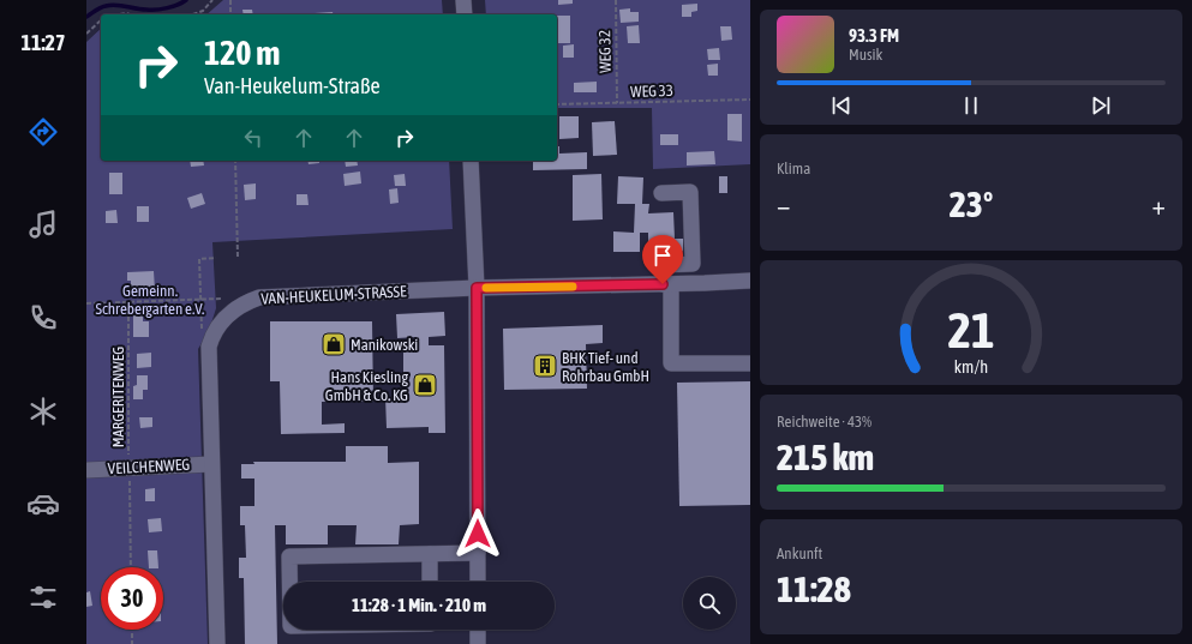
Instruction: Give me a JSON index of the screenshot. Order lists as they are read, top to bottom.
{
  "streets": {
    "street": ["VAN-HEUKELUM-STRASSE", "VEILCHENWEG"],
    "path": ["WEG 32", "WEG 33", "MARGERITENWEG"]
  },
  "crossings": [
    ["WEG 32", "WEG 33"],
    ["VAN-HEUKELUM-STRASSE", "VEILCHENWEG"],
    ["MARGERITENWEG", "VEILCHENWEG"]
  ],
  "parks": ["Gemeinn. Schrebergarten e.V."],
  "places": {
    "shop": ["Manikowski", "Hans Kiesling GmbH & Co. KG"],
    "building": ["BHK Tief- und Rohrbau GmbH"]
  },
  "page": {
    "tabs": "11:27",
    "turn": ["120 m", "Van-Heukelum-Straße"],
    "song": ["93.3 FM", "Musik"],
    "tile": [
      "Klima",
      ["Reichweite · 43%", "215 km"],
      ["Ankunft", "11:28"]
    ],
    "heat": ["−", "23°", "+"],
    "limit": "30",
    "trip": "11:28 · 1 Min. · 210 m",
    "gauge": ["21", "km/h"]
  }
}
